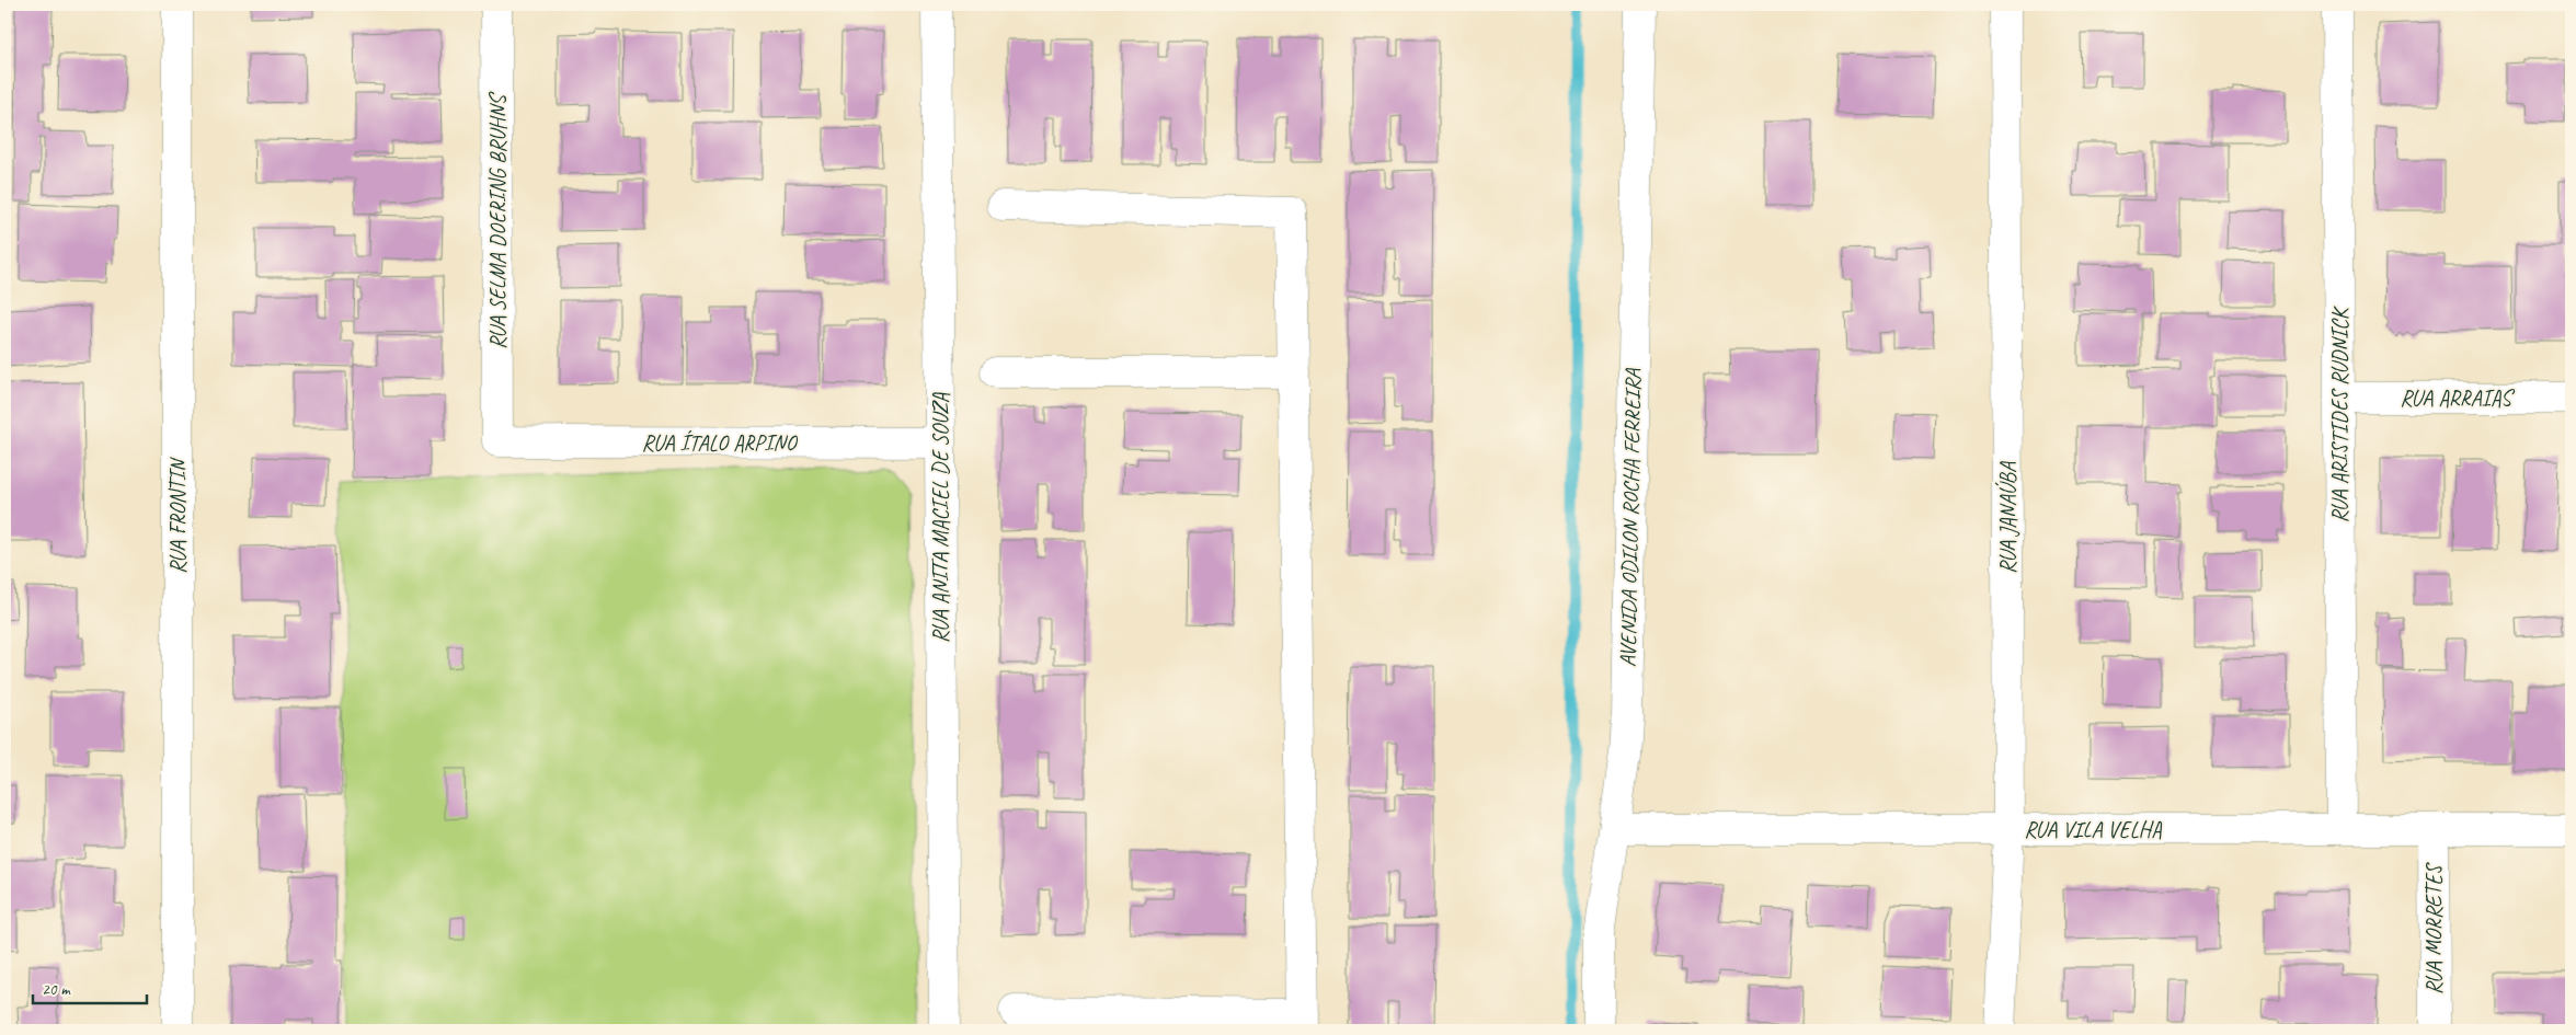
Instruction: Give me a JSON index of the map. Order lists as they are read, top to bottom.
{
  "streets": {
    "street": [
      "RUA SELMA DOERING BRUHNS",
      "RUA ARRAIAS",
      "RUA ARISTIDES RUDNICK",
      "RUA ÍTALO ARPINO",
      "RUA FRONTIN",
      "RUA ANITA MACIEL DE SOUZA",
      "AVENIDA ODILON ROCHA FERREIRA",
      "RUA JANAÚBA",
      "RUA VILA VELHA",
      "RUA MORRETES"
    ]
  },
  "crossings": [
    ["RUA SELMA DOERING BRUHNS", "RUA ÍTALO ARPINO"],
    ["RUA ARRAIAS", "RUA ARISTIDES RUDNICK"],
    ["RUA ARISTIDES RUDNICK", "RUA VILA VELHA"],
    ["RUA ÍTALO ARPINO", "RUA ANITA MACIEL DE SOUZA"],
    ["AVENIDA ODILON ROCHA FERREIRA", "RUA VILA VELHA"],
    ["RUA JANAÚBA", "RUA VILA VELHA"],
    ["RUA VILA VELHA", "RUA MORRETES"]
  ],
  "scale_bar": "20 m"
}
